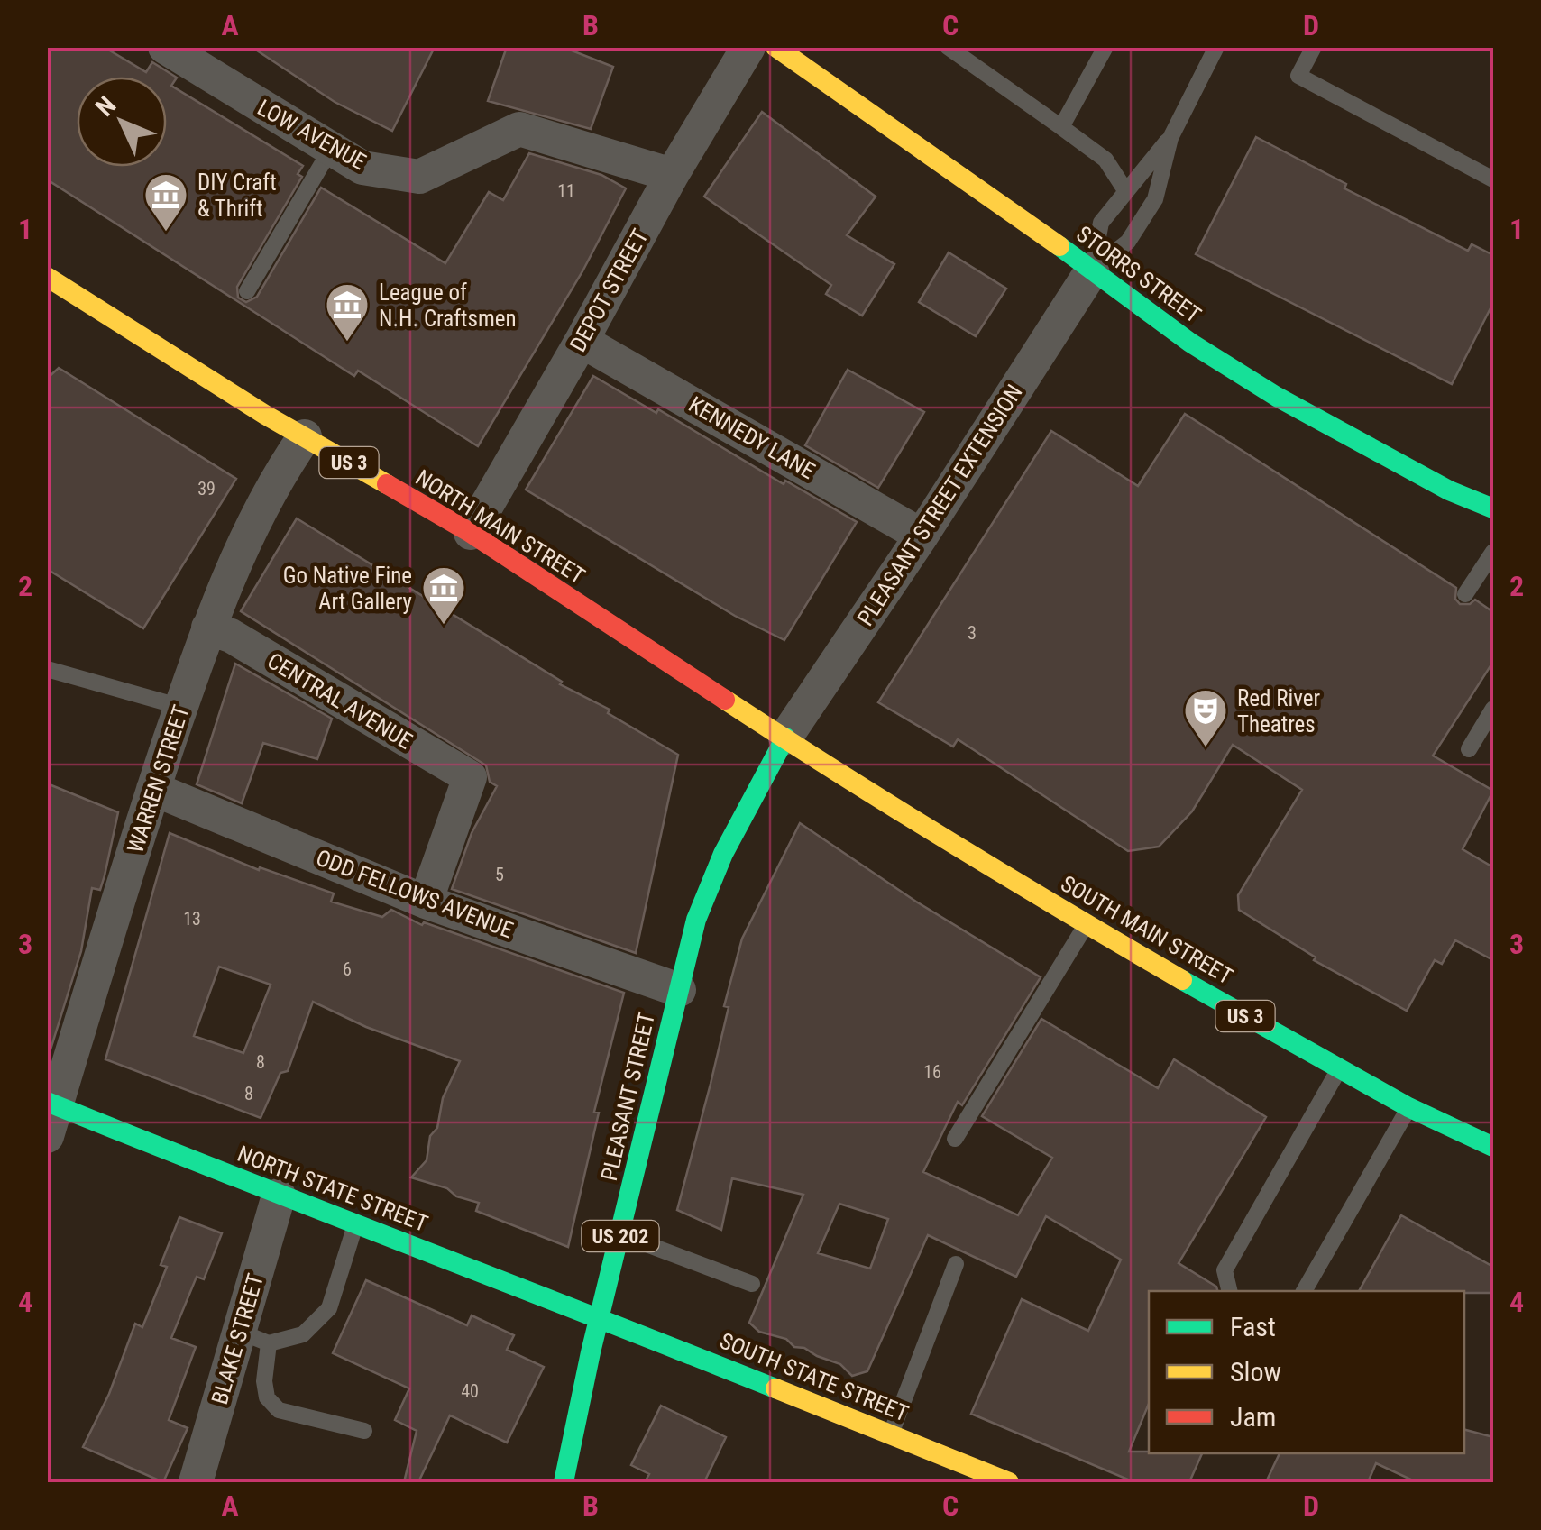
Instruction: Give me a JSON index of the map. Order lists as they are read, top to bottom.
{
  "streets": {
    "main road": [
      "STORRS STREET",
      "US 3",
      "NORTH MAIN STREET",
      "SOUTH MAIN STREET",
      "PLEASANT STREET",
      "NORTH STATE STREET",
      "US 202",
      "SOUTH STATE STREET"
    ],
    "street": [
      "LOW AVENUE",
      "DEPOT STREET",
      "KENNEDY LANE",
      "PLEASANT STREET EXTENSION",
      "CENTRAL AVENUE",
      "WARREN STREET",
      "ODD FELLOWS AVENUE",
      "BLAKE STREET"
    ]
  },
  "crossings": [
    ["LOW AVENUE", "DEPOT STREET"],
    ["STORRS STREET", "PLEASANT STREET EXTENSION"],
    ["DEPOT STREET", "KENNEDY LANE"],
    ["DEPOT STREET", "NORTH MAIN STREET"],
    ["KENNEDY LANE", "PLEASANT STREET EXTENSION"],
    ["PLEASANT STREET EXTENSION", "NORTH MAIN STREET"],
    ["PLEASANT STREET EXTENSION", "SOUTH MAIN STREET"],
    ["PLEASANT STREET EXTENSION", "PLEASANT STREET"],
    ["NORTH MAIN STREET", "WARREN STREET"],
    ["NORTH MAIN STREET", "SOUTH MAIN STREET"],
    ["NORTH MAIN STREET", "PLEASANT STREET"],
    ["CENTRAL AVENUE", "WARREN STREET"],
    ["CENTRAL AVENUE", "ODD FELLOWS AVENUE"],
    ["WARREN STREET", "ODD FELLOWS AVENUE"],
    ["WARREN STREET", "NORTH STATE STREET"],
    ["ODD FELLOWS AVENUE", "PLEASANT STREET"],
    ["SOUTH MAIN STREET", "PLEASANT STREET"],
    ["PLEASANT STREET", "NORTH STATE STREET"],
    ["PLEASANT STREET", "SOUTH STATE STREET"],
    ["NORTH STATE STREET", "BLAKE STREET"],
    ["NORTH STATE STREET", "SOUTH STATE STREET"]
  ],
  "places": {
    "museum": ["DIY Craft & Thrift", "League of N.H. Craftsmen", "Go Native Fine Art Gallery"],
    "theatre": ["Red River Theatres"]
  },
  "house_numbers": [
    "11",
    "39",
    "3",
    "5",
    "13",
    "6",
    "8",
    "16",
    "8",
    "40"
  ],
  "legend": ["Fast", "Slow", "Jam"],
  "north": "top left",
  "grid": {
    "columns": [
      "A",
      "B",
      "C",
      "D"
    ],
    "rows": [
      "1",
      "2",
      "3",
      "4"
    ]
  }
}
